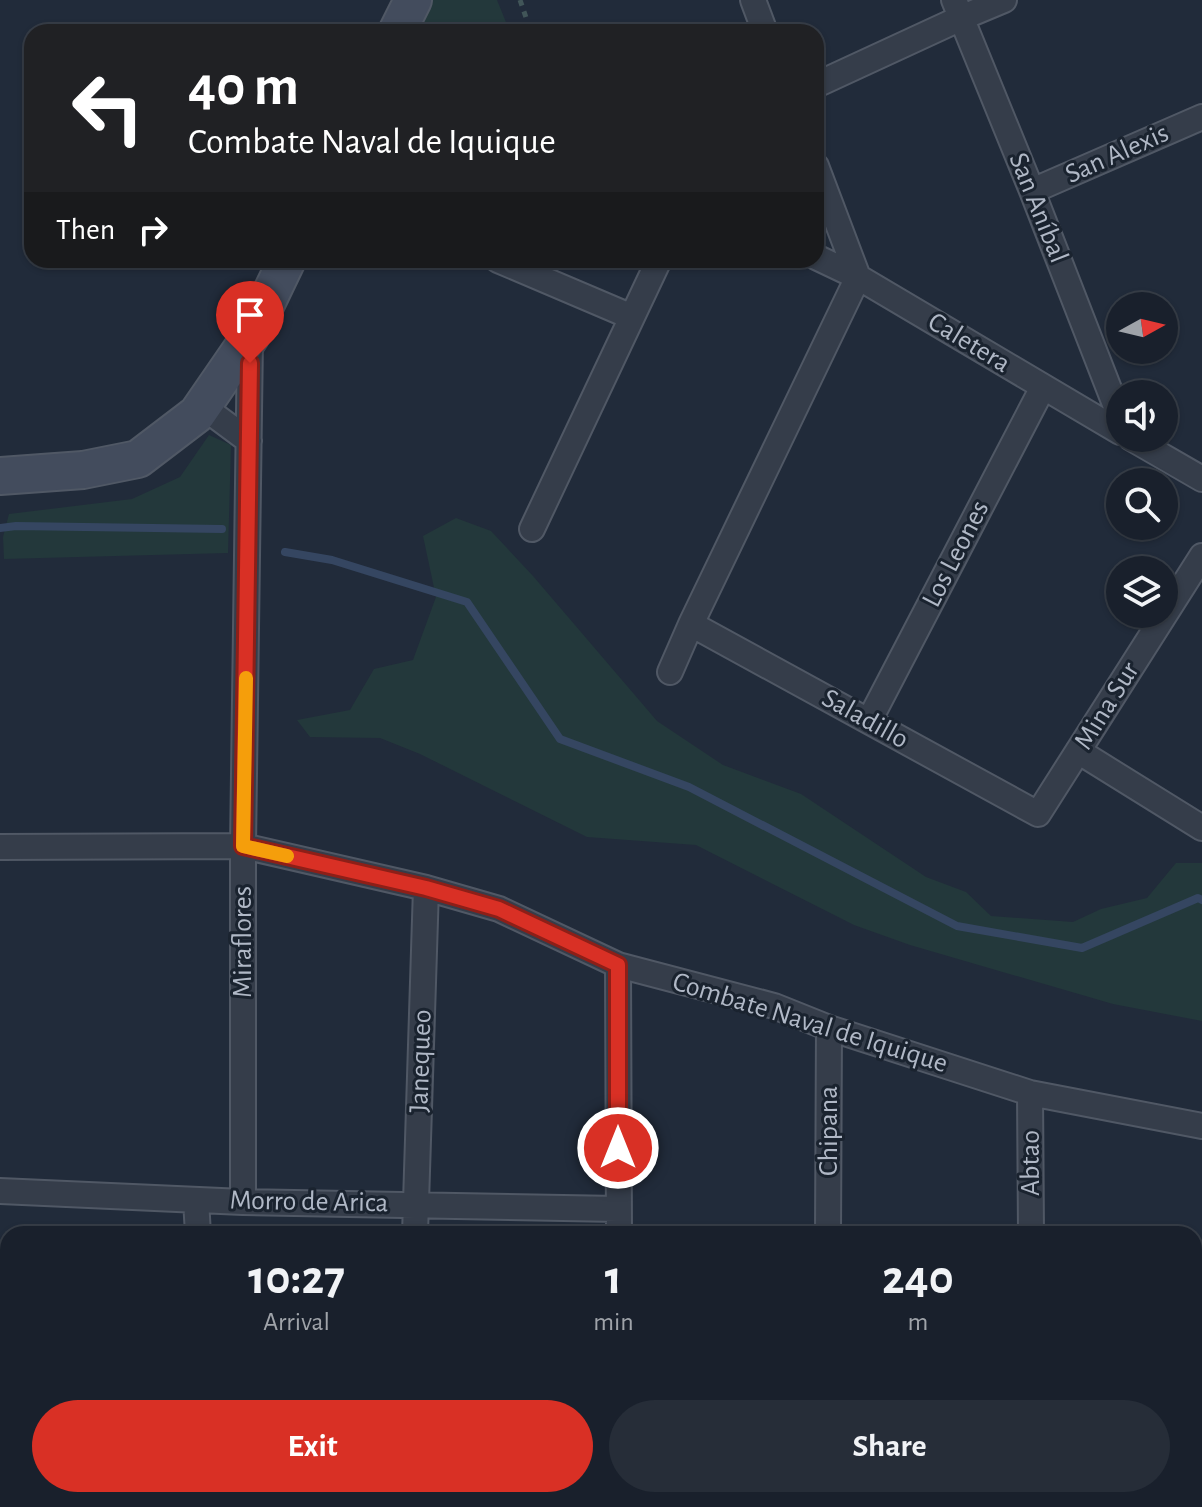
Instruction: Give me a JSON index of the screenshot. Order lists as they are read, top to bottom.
{
  "streets": {
    "street": [
      "San Alexis",
      "San Aníbal",
      "Caletera",
      "Los Leones",
      "Mina Sur",
      "Saladillo",
      "Miraflores",
      "Combate Naval de Iquique",
      "Janequeo",
      "Chipana",
      "Abtao",
      "Morro de Arica"
    ]
  },
  "crossings": [
    ["San Alexis", "San Aníbal"],
    ["Caletera", "Los Leones"],
    ["Los Leones", "Saladillo"],
    ["Mina Sur", "Saladillo"],
    ["Miraflores", "Combate Naval de Iquique"],
    ["Miraflores", "Morro de Arica"],
    ["Combate Naval de Iquique", "Janequeo"],
    ["Combate Naval de Iquique", "Chipana"],
    ["Combate Naval de Iquique", "Abtao"],
    ["Janequeo", "Morro de Arica"]
  ],
  "north": "right",
  "page": {
    "turn": ["40 m", "Combate Naval de Iquique"],
    "then": "Then",
    "eta": [
      "10:27",
      "Arrival",
      "1",
      "min",
      "240",
      "m"
    ],
    "buttons": ["Exit", "Share"]
  }
}
